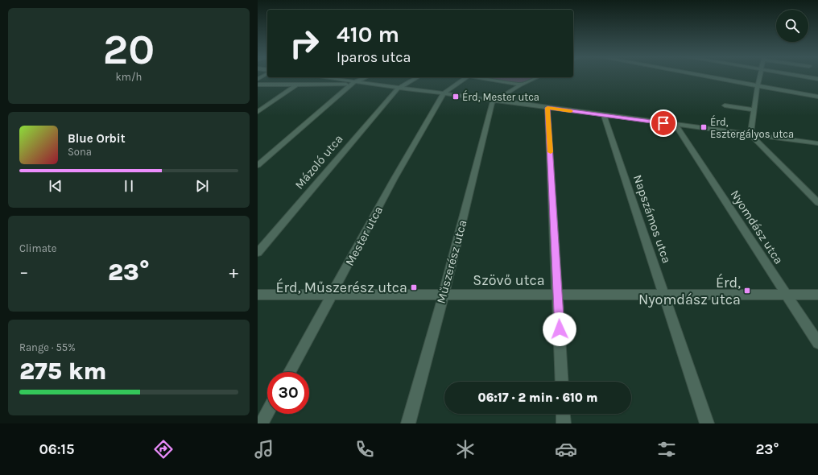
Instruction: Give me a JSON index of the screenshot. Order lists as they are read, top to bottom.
{
  "streets": {
    "street": [
      "Mázoló utca",
      "Napszámos utca",
      "Nyomdász utca",
      "Mester utca",
      "Műszerész utca",
      "Szövő utca"
    ]
  },
  "crossings": [
    ["Napszámos utca", "Szövő utca"],
    ["Nyomdász utca", "Szövő utca"],
    ["Mester utca", "Szövő utca"],
    ["Műszerész utca", "Szövő utca"]
  ],
  "places": {
    "transit": [
      "Érd, Mester utca",
      "Érd, Esztergályos utca",
      "Érd, Műszerész utca",
      "Érd, Nyomdász utca"
    ]
  },
  "page": {
    "tile": [
      ["20", "km/h"],
      "Climate",
      ["Range · 55%", "275 km"]
    ],
    "turn": ["410 m", "Iparos utca"],
    "song": ["Blue Orbit", "Sona"],
    "heat": ["−", "23°", "+"],
    "limit": "30",
    "trip": "06:17 · 2 min · 610 m",
    "tabs": ["06:15", "23°"]
  }
}
